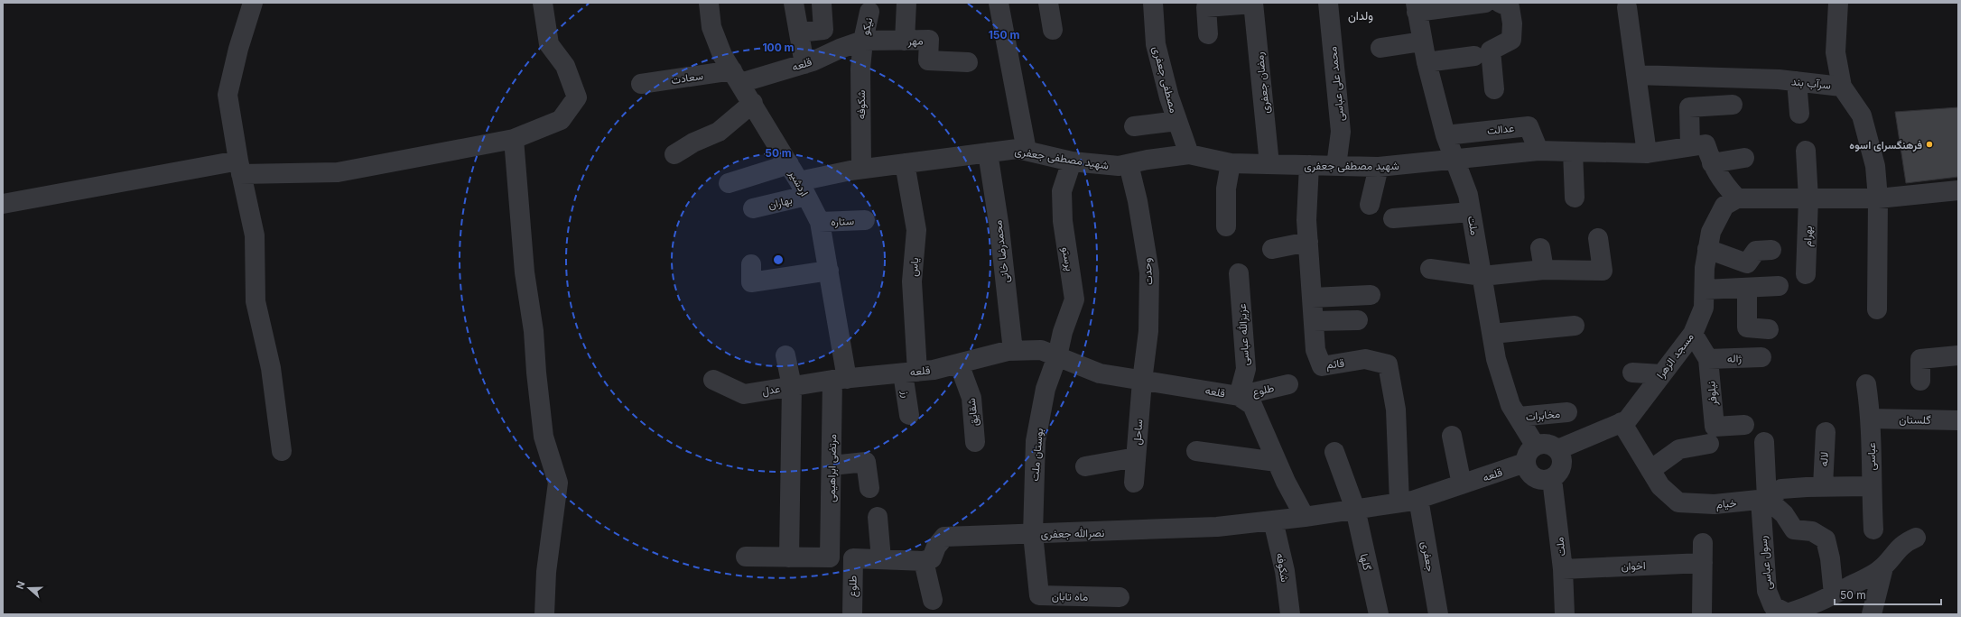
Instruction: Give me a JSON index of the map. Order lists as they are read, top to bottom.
{
  "streets": {
    "street": [
      "نیکو",
      "مهر",
      "قلعه",
      "سعادت",
      "مصطفی جعفری",
      "رمضان جعفری",
      "سرآب بند",
      "محمد علی عباسی",
      "شکوفه",
      "عدالت",
      "شهید مصطفی جعفری",
      "اردشیر",
      "بهاران",
      "ستاره",
      "ملت",
      "بهرام",
      "محمدرضا خانی",
      "پرستو",
      "یاس",
      "وحدت",
      "عزیزالله عباسی",
      "مسجد الزهرا",
      "ژاله",
      "قائم",
      "عدل",
      "طلوع",
      "نیلوفر",
      "رز",
      "شقایق",
      "مخابرات",
      "گلستان",
      "ساحل",
      "بوستان ملت",
      "عباسی",
      "لاله",
      "مرتضی ابراهیمی",
      "خیام",
      "نصرالله جعفری",
      "جعفری",
      "گلها",
      "رسول عباسی",
      "اخوان",
      "ماه تابان"
    ]
  },
  "crossings": [
    ["نیکو", "مهر"],
    ["نیکو", "قلعه"],
    ["نیکو", "شکوفه"],
    ["مهر", "قلعه"],
    ["مهر", "شکوفه"],
    ["قلعه", "سعادت"],
    ["قلعه", "شکوفه"],
    ["قلعه", "اردشیر"],
    ["قلعه", "ملت"],
    ["قلعه", "محمدرضا خانی"],
    ["قلعه", "پرستو"],
    ["قلعه", "یاس"],
    ["قلعه", "وحدت"],
    ["قلعه", "عزیزالله عباسی"],
    ["قلعه", "مسجد الزهرا"],
    ["قلعه", "قائم"],
    ["قلعه", "عدل"],
    ["قلعه", "طلوع"],
    ["قلعه", "رز"],
    ["قلعه", "شقایق"],
    ["قلعه", "ساحل"],
    ["قلعه", "بوستان ملت"],
    ["قلعه", "مرتضی ابراهیمی"],
    ["قلعه", "نصرالله جعفری"],
    ["قلعه", "جعفری"],
    ["قلعه", "گلها"],
    ["سعادت", "اردشیر"],
    ["مصطفی جعفری", "شهید مصطفی جعفری"],
    ["رمضان جعفری", "شهید مصطفی جعفری"],
    ["محمد علی عباسی", "شهید مصطفی جعفری"],
    ["شکوفه", "شهید مصطفی جعفری"],
    ["شکوفه", "نصرالله جعفری"],
    ["عدالت", "ملت"],
    ["شهید مصطفی جعفری", "اردشیر"],
    ["شهید مصطفی جعفری", "بهاران"],
    ["شهید مصطفی جعفری", "ملت"],
    ["شهید مصطفی جعفری", "محمدرضا خانی"],
    ["شهید مصطفی جعفری", "پرستو"],
    ["شهید مصطفی جعفری", "یاس"],
    ["شهید مصطفی جعفری", "وحدت"],
    ["شهید مصطفی جعفری", "قائم"],
    ["اردشیر", "بهاران"],
    ["اردشیر", "ستاره"],
    ["اردشیر", "عدل"],
    ["اردشیر", "مرتضی ابراهیمی"],
    ["ملت", "مسجد الزهرا"],
    ["ملت", "مخابرات"],
    ["ملت", "اخوان"],
    ["پرستو", "بوستان ملت"],
    ["یاس", "رز"],
    ["وحدت", "ساحل"],
    ["عزیزالله عباسی", "طلوع"],
    ["مسجد الزهرا", "نیلوفر"],
    ["مسجد الزهرا", "خیام"],
    ["ژاله", "نیلوفر"],
    ["عدل", "مرتضی ابراهیمی"],
    ["گلستان", "عباسی"],
    ["بوستان ملت", "نصرالله جعفری"],
    ["بوستان ملت", "ماه تابان"],
    ["عباسی", "خیام"],
    ["لاله", "خیام"],
    ["خیام", "رسول عباسی"],
    ["نصرالله جعفری", "ماه تابان"]
  ],
  "districts": ["ولدان"],
  "places": ["فرهنگسرای اسوه"],
  "scale_bar": "50 m",
  "north": "left",
  "rings": ["150 m", "100 m", "50 m"]
}
